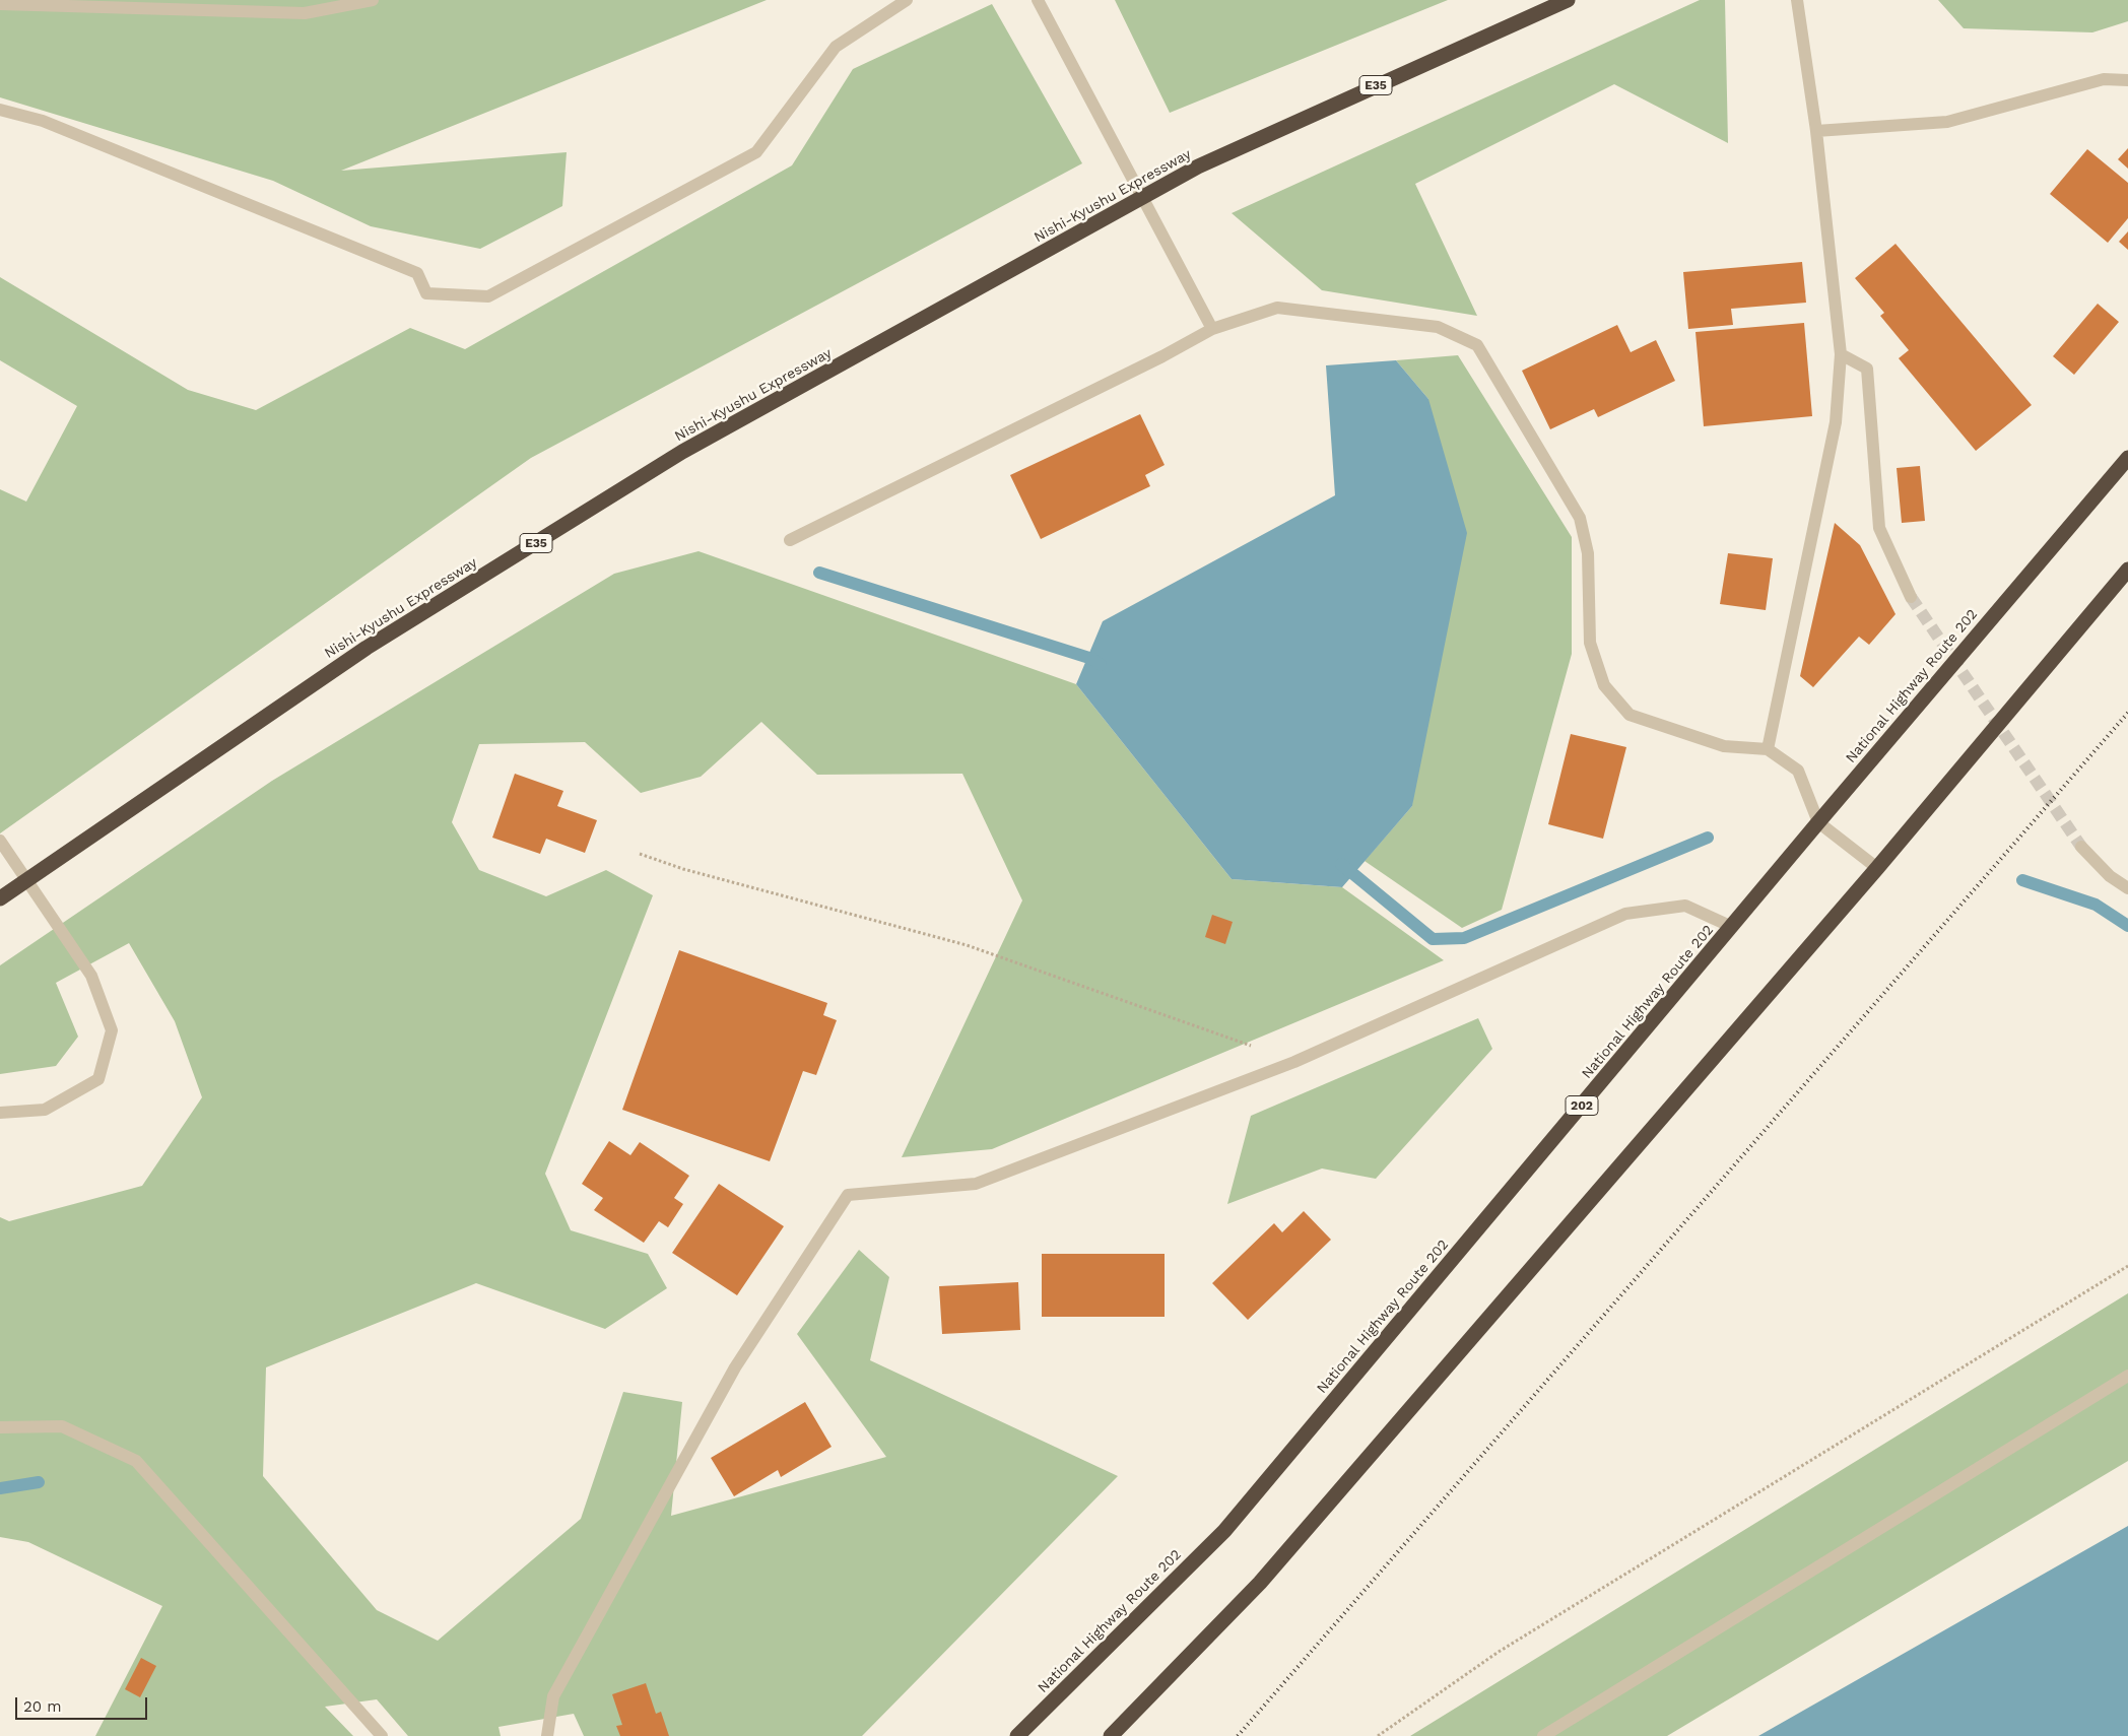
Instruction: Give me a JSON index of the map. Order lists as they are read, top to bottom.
{
  "streets": {
    "highway": [
      "E35",
      "Nishi-Kyushu Expressway",
      "National Highway Route 202",
      "202"
    ]
  },
  "scale_bar": "20 m"
}
